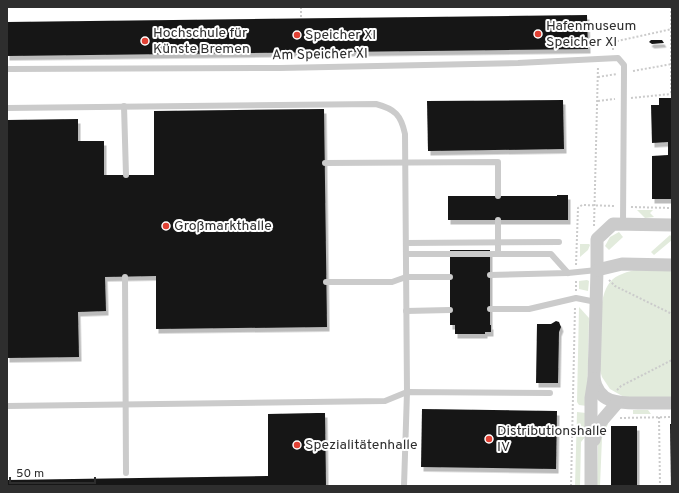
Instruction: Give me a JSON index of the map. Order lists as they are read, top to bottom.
{
  "streets": {
    "lane": ["Am Speicher XI"]
  },
  "places": [
    "Hafenmuseum Speicher XI",
    "Speicher XI",
    "Hochschule für Künste Bremen",
    "Großmarkthalle",
    "Distributionshalle IV",
    "Spezialitätenhalle"
  ],
  "scale_bar": "50 m"
}
